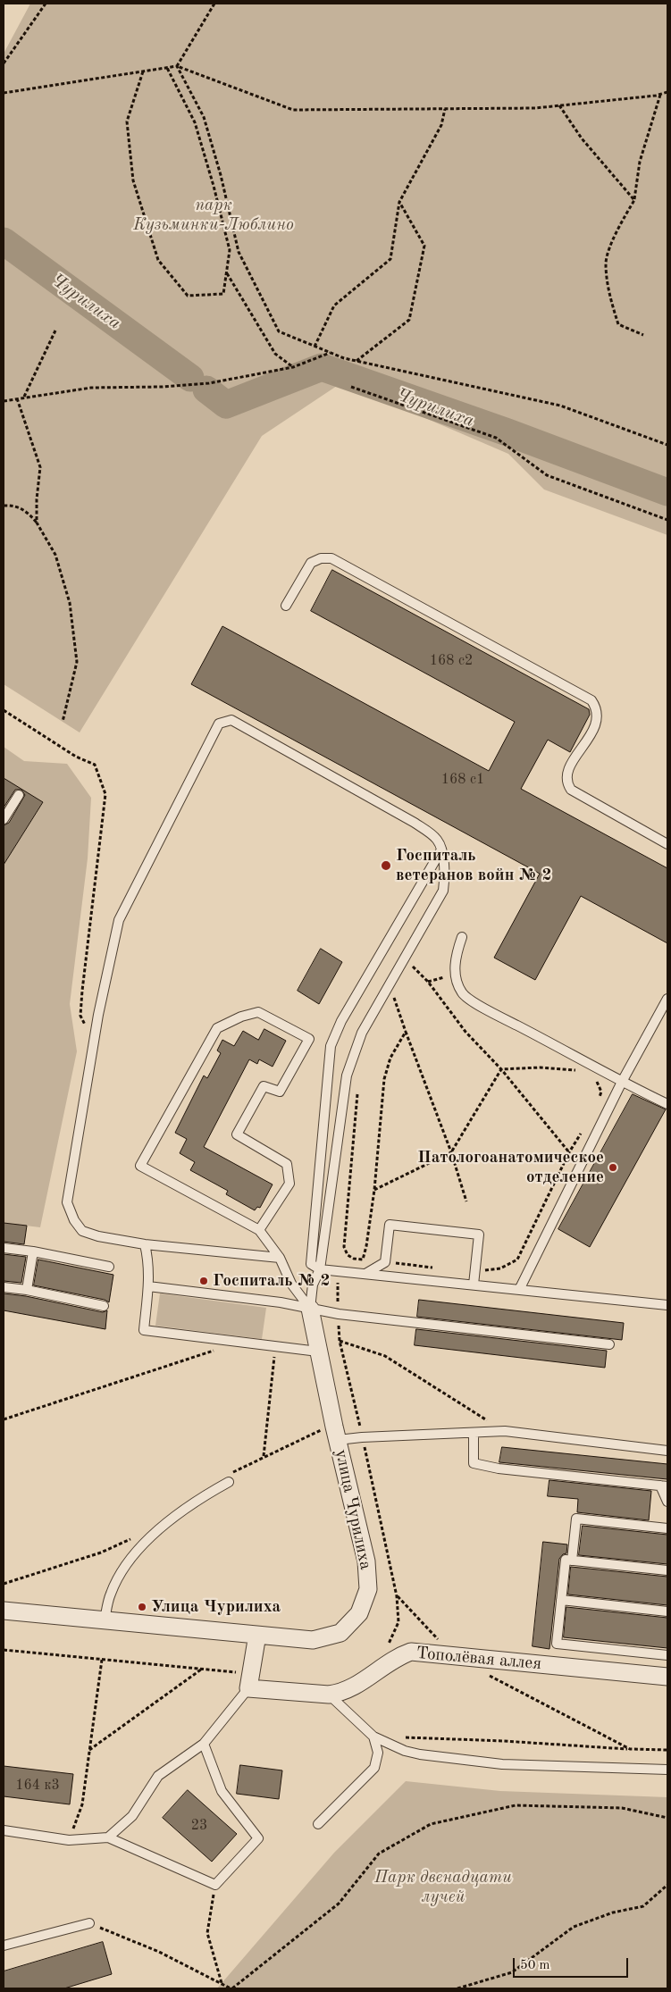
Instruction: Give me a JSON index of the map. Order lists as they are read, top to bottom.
{
  "streets": {
    "street": ["улица Чурилиха", "Тополёвая аллея"]
  },
  "water": ["Чурилиха"],
  "parks": ["парк Кузьминки-Люблино", "Парк двенадцати лучей"],
  "places": [
    "Госпиталь ветеранов войн № 2",
    "Патологоанатомическое отделение",
    "Госпиталь № 2",
    "Улица Чурилиха"
  ],
  "house_numbers": [
    "168 с2",
    "168 с1",
    "164 к3",
    "23"
  ],
  "scale_bar": "50 m"
}
